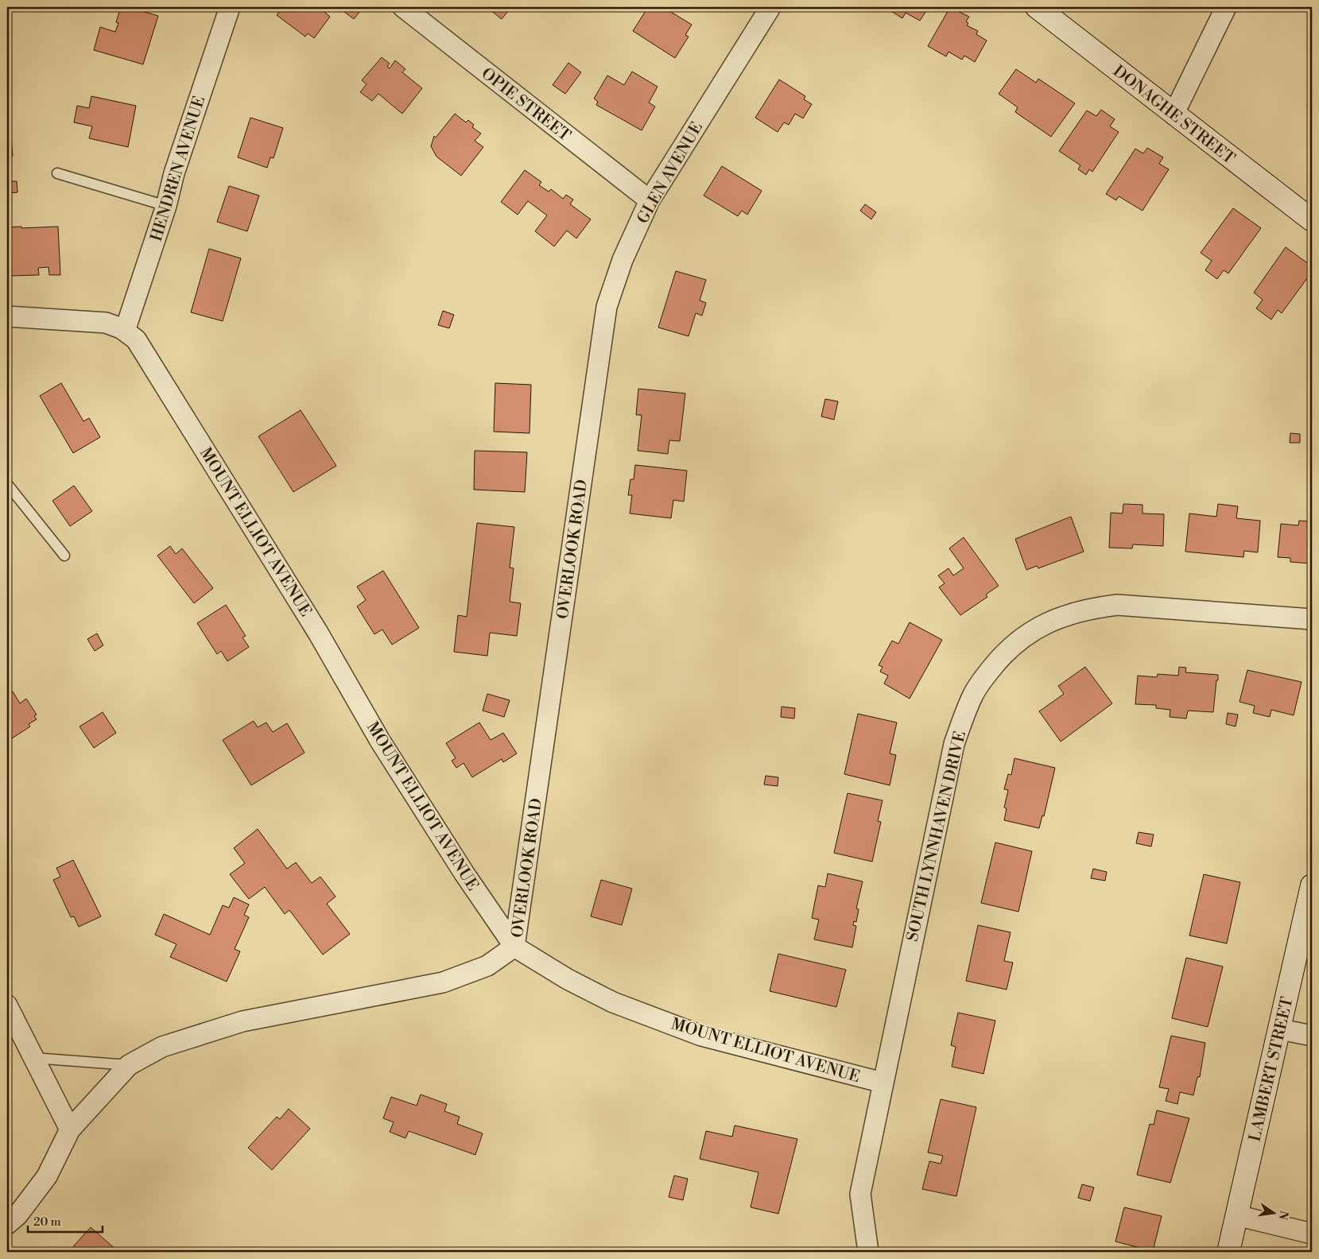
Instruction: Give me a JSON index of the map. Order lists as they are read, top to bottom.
{
  "streets": {
    "street": [
      "OPIE STREET",
      "DONAGHE STREET",
      "HENDREN AVENUE",
      "GLEN AVENUE",
      "MOUNT ELLIOT AVENUE",
      "OVERLOOK ROAD",
      "SOUTH LYNNHAVEN DRIVE",
      "LAMBERT STREET"
    ]
  },
  "crossings": [
    ["OPIE STREET", "GLEN AVENUE"],
    ["HENDREN AVENUE", "MOUNT ELLIOT AVENUE"],
    ["GLEN AVENUE", "OVERLOOK ROAD"],
    ["MOUNT ELLIOT AVENUE", "OVERLOOK ROAD"],
    ["MOUNT ELLIOT AVENUE", "SOUTH LYNNHAVEN DRIVE"]
  ],
  "scale_bar": "20 m",
  "north": "right"
}
